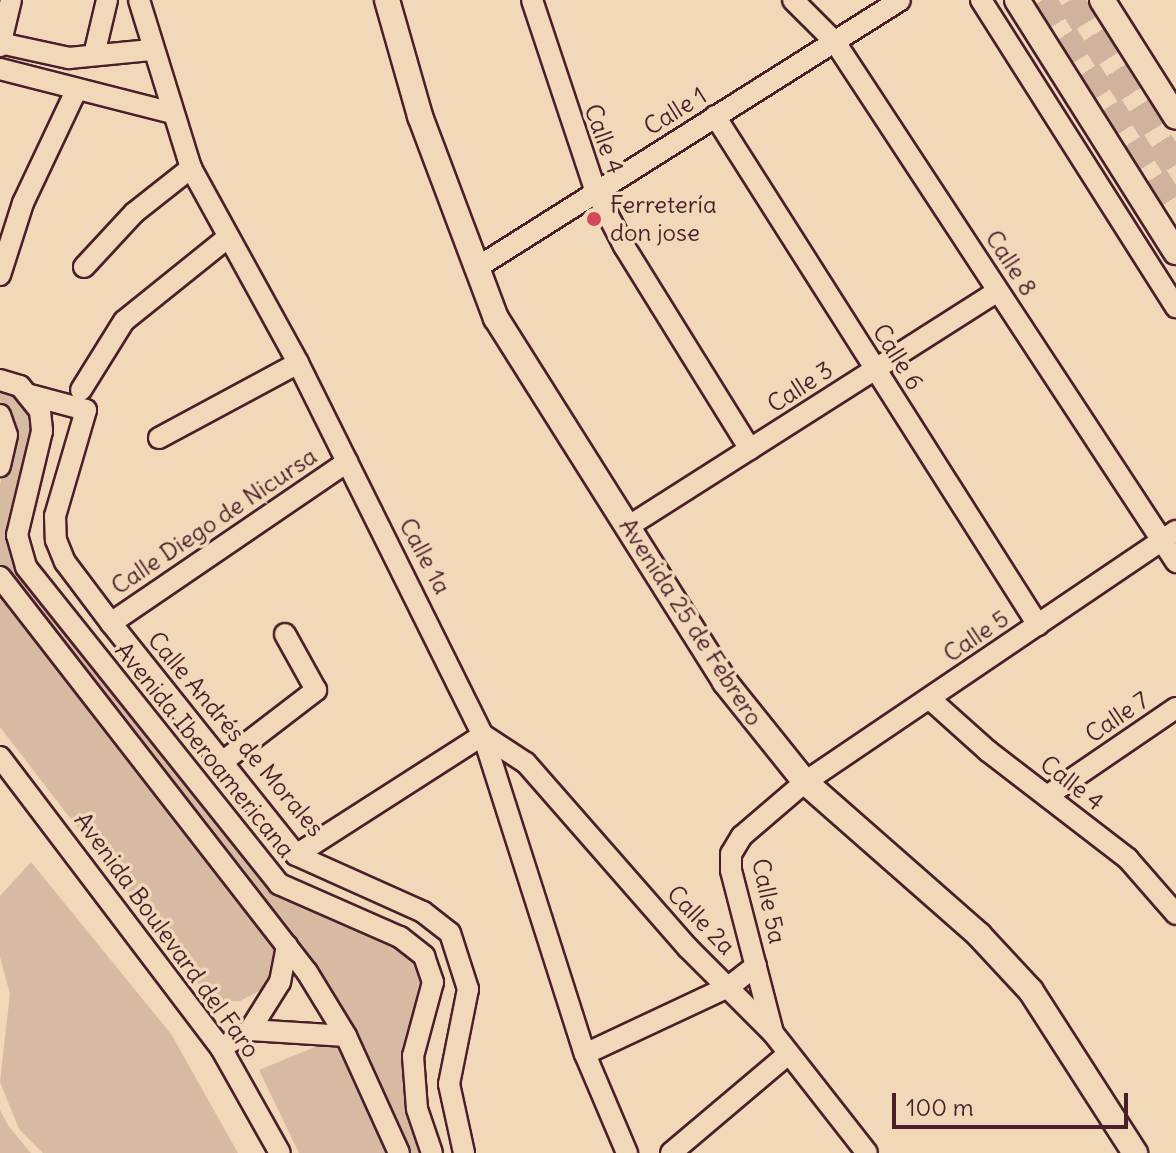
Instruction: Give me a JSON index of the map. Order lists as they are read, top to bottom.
{
  "streets": {
    "main road": ["Avenida 25 de Febrero"],
    "street": [
      "Calle 1",
      "Calle 4",
      "Calle 8",
      "Calle 6",
      "Calle 3",
      "Calle Diego de Nicursa",
      "Calle 1a",
      "Calle 5",
      "Calle 7",
      "Calle Andrés de Morales",
      "Avenida Iberoamericana",
      "Calle 5a",
      "Calle 2a",
      "Avenida Boulevard del Faro"
    ]
  },
  "crossings": [
    ["Calle 1", "Calle 4"],
    ["Calle 1", "Calle 8"],
    ["Calle 1", "Calle 6"],
    ["Calle 1", "Avenida 25 de Febrero"],
    ["Calle 4", "Calle 3"],
    ["Calle 4", "Calle 5"],
    ["Calle 4", "Calle 7"],
    ["Calle 8", "Calle 3"],
    ["Calle 8", "Calle 5"],
    ["Calle 6", "Calle 3"],
    ["Calle 6", "Calle 5"],
    ["Calle 3", "Avenida 25 de Febrero"],
    ["Calle Diego de Nicursa", "Calle 1a"],
    ["Calle Diego de Nicursa", "Calle Andrés de Morales"],
    ["Calle 1a", "Calle Andrés de Morales"],
    ["Calle 1a", "Calle 5a"],
    ["Calle 1a", "Calle 2a"],
    ["Avenida 25 de Febrero", "Calle 5"],
    ["Avenida 25 de Febrero", "Calle 5a"],
    ["Calle 5", "Calle 5a"],
    ["Calle 5a", "Calle 2a"]
  ],
  "places": ["Ferretería don jose"],
  "scale_bar": "100 m"
}
